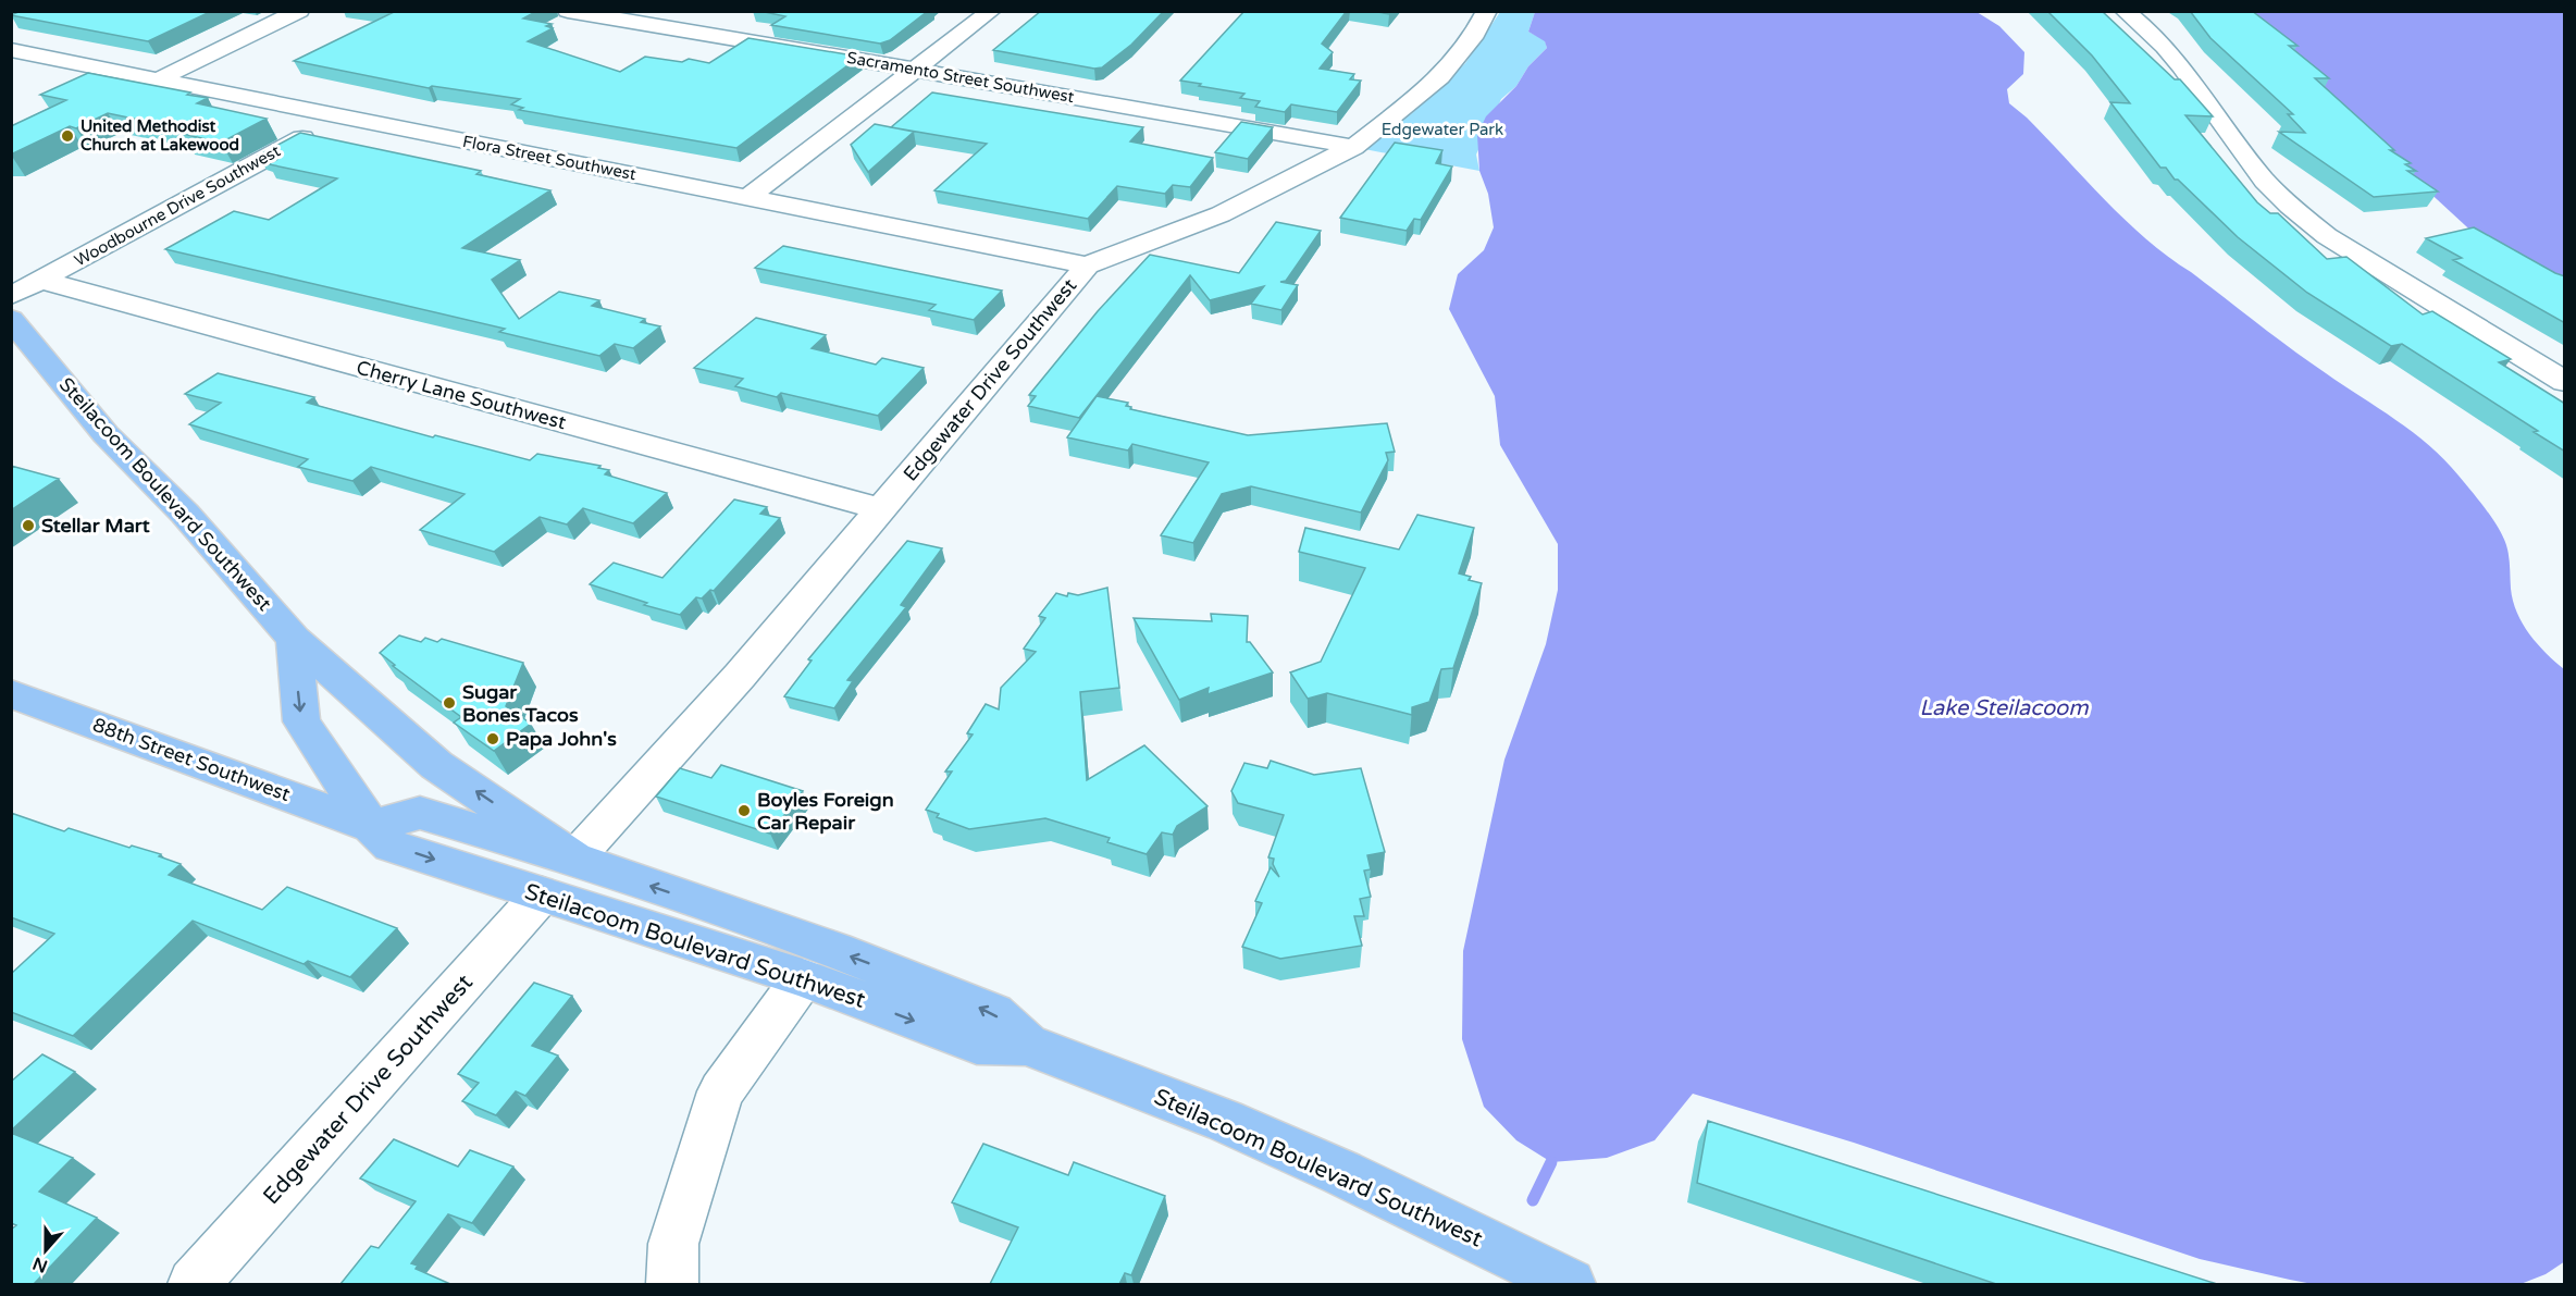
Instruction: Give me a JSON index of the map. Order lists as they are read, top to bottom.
{
  "streets": {
    "main road": ["Steilacoom Boulevard Southwest", "88th Street Southwest"],
    "street": [
      "Sacramento Street Southwest",
      "Flora Street Southwest",
      "Woodbourne Drive Southwest",
      "Edgewater Drive Southwest",
      "Cherry Lane Southwest"
    ]
  },
  "crossings": [
    ["Sacramento Street Southwest", "Edgewater Drive Southwest"],
    ["Flora Street Southwest", "Woodbourne Drive Southwest"],
    ["Flora Street Southwest", "Edgewater Drive Southwest"],
    ["Woodbourne Drive Southwest", "Cherry Lane Southwest"],
    ["Edgewater Drive Southwest", "Cherry Lane Southwest"],
    ["Edgewater Drive Southwest", "Steilacoom Boulevard Southwest"],
    ["Steilacoom Boulevard Southwest", "88th Street Southwest"]
  ],
  "water": ["Lake Steilacoom"],
  "parks": ["Edgewater Park"],
  "places": [
    "United Methodist Church at Lakewood",
    "Stellar Mart",
    "Sugar Bones Tacos",
    "Papa John's",
    "Boyles Foreign Car Repair"
  ],
  "north": "bottom"
}
